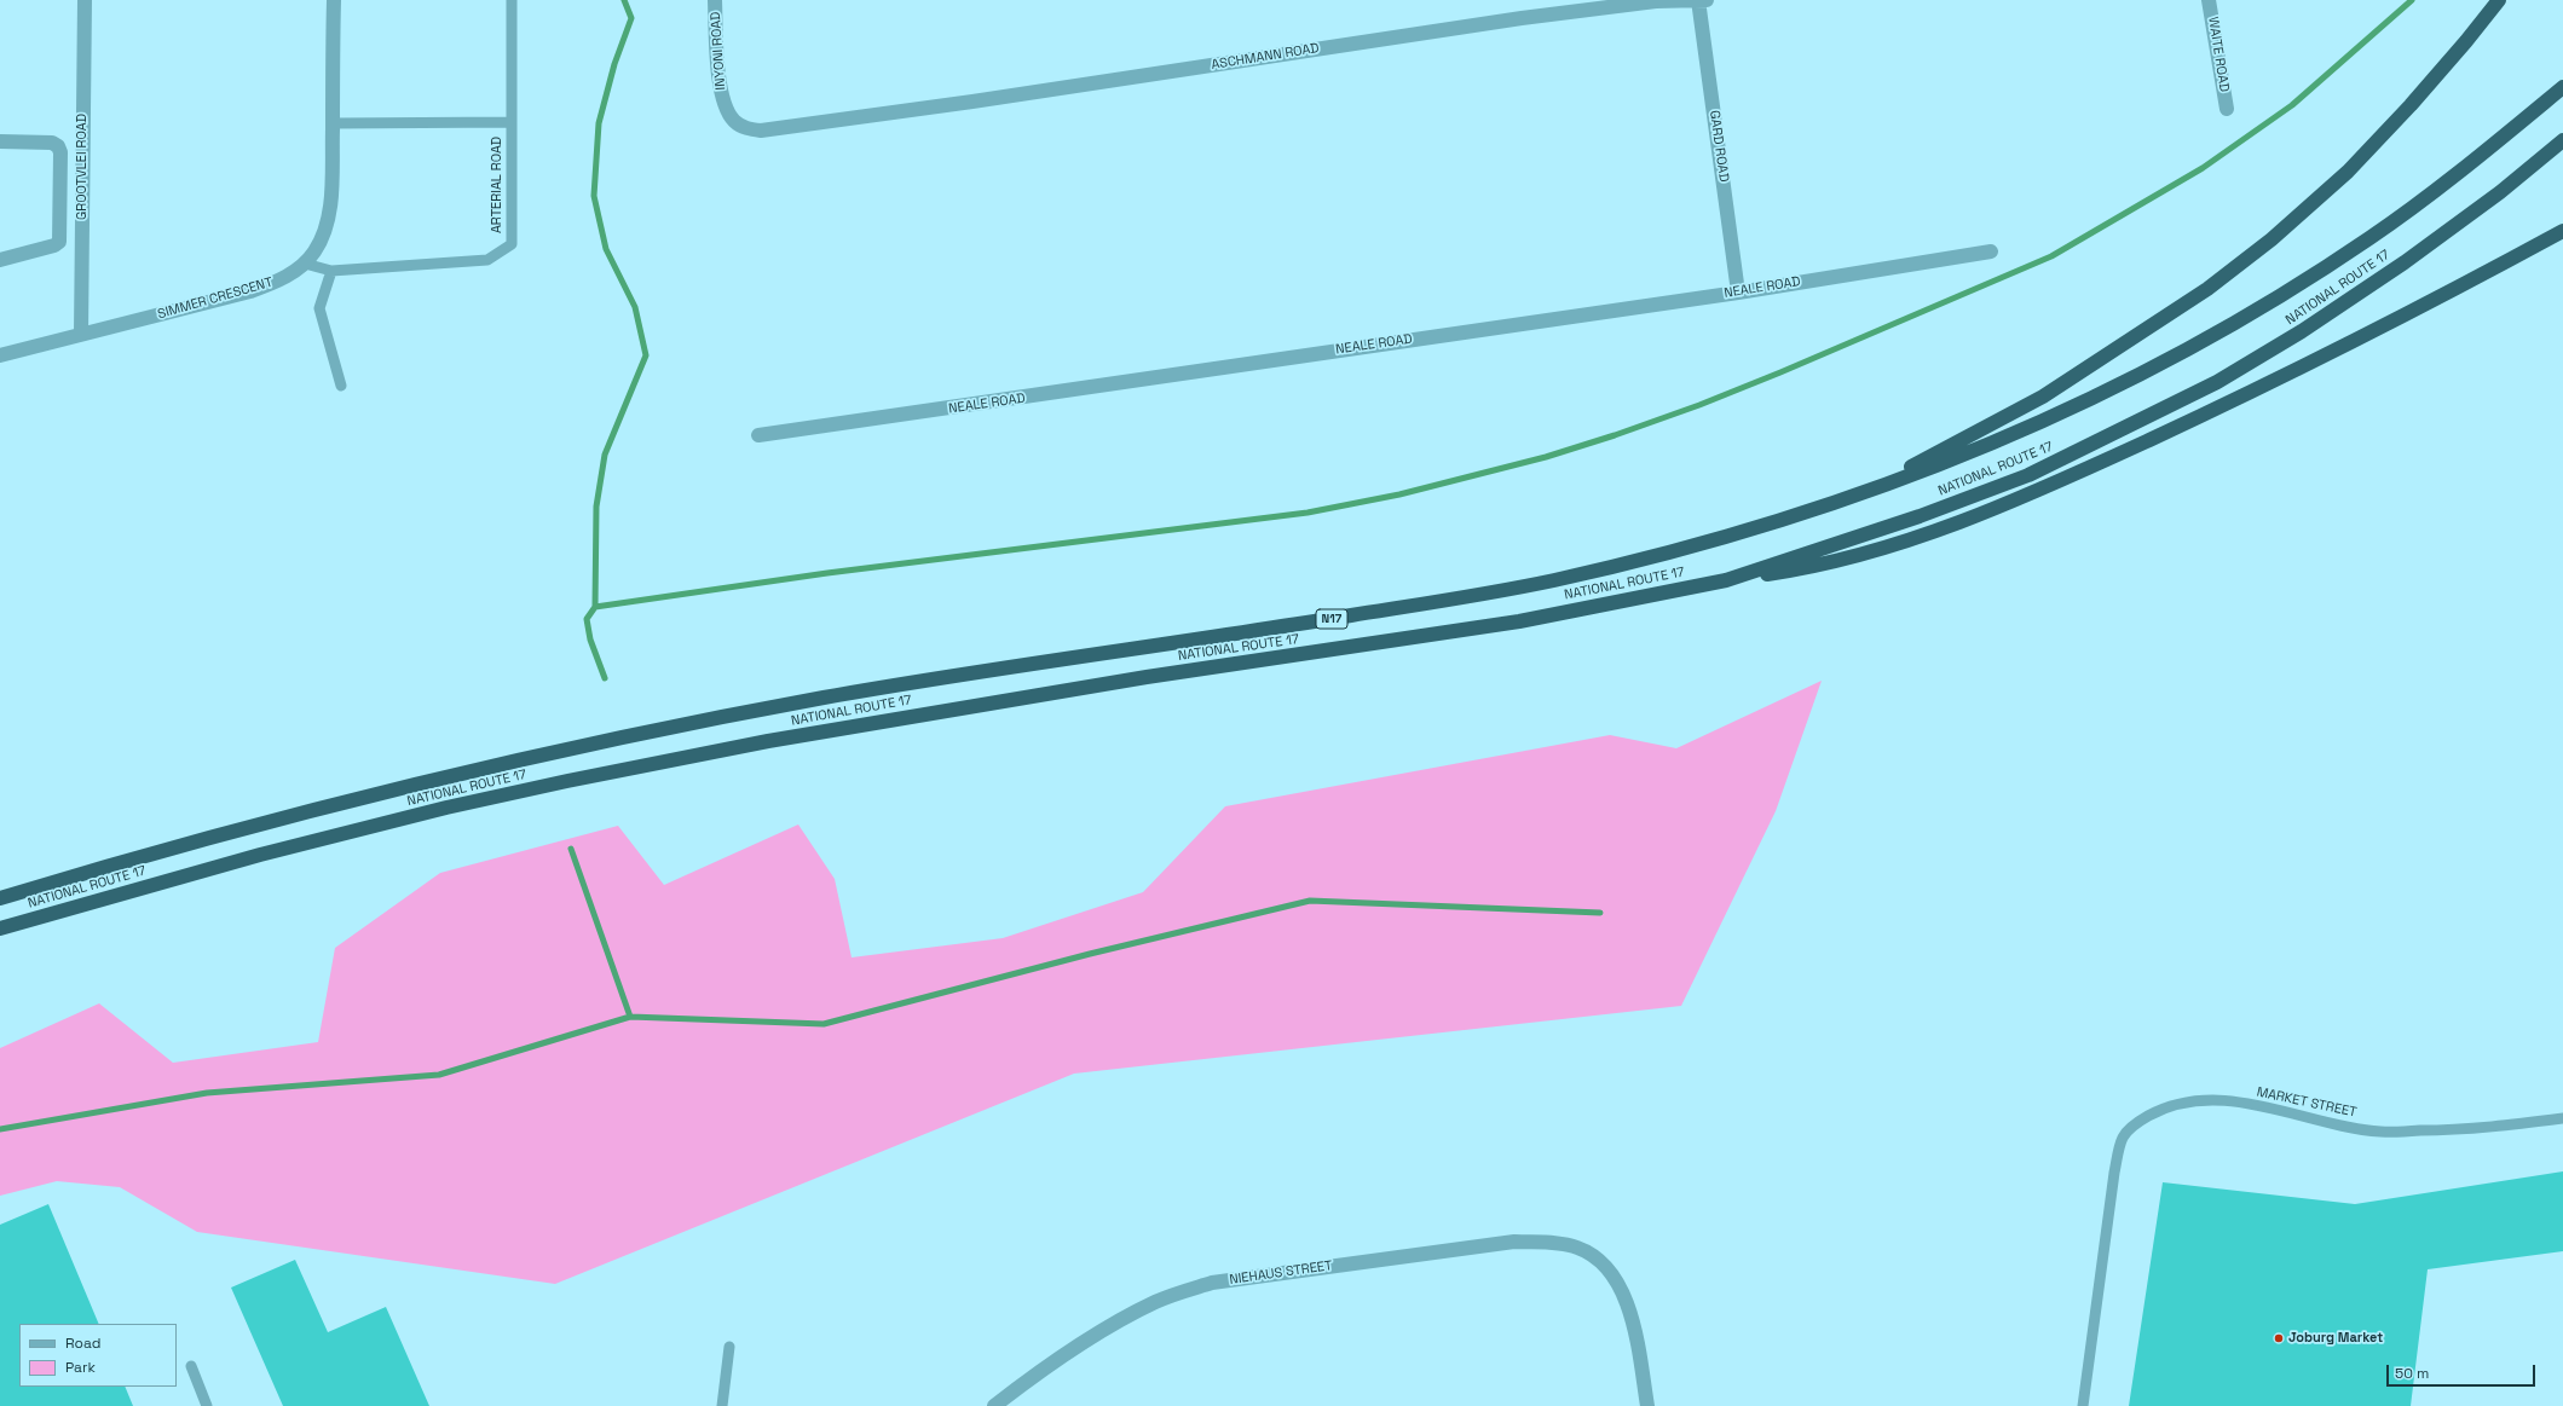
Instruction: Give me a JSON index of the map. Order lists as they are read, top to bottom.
{
  "streets": {
    "highway": ["NATIONAL ROUTE 17", "N17"],
    "street": [
      "INYONI ROAD",
      "WAITE ROAD",
      "ASCHMANN ROAD",
      "GARD ROAD",
      "GROOTVLEI ROAD",
      "NEALE ROAD",
      "SIMMER CRESCENT",
      "NIEHAUS STREET"
    ],
    "lane": ["ARTERIAL ROAD", "MARKET STREET"]
  },
  "crossings": [
    ["INYONI ROAD", "ASCHMANN ROAD"],
    ["ASCHMANN ROAD", "GARD ROAD"],
    ["GARD ROAD", "NEALE ROAD"],
    ["GROOTVLEI ROAD", "SIMMER CRESCENT"],
    ["ARTERIAL ROAD", "SIMMER CRESCENT"]
  ],
  "places": ["Joburg Market"],
  "legend": ["Road", "Park"],
  "scale_bar": "50 m"
}
